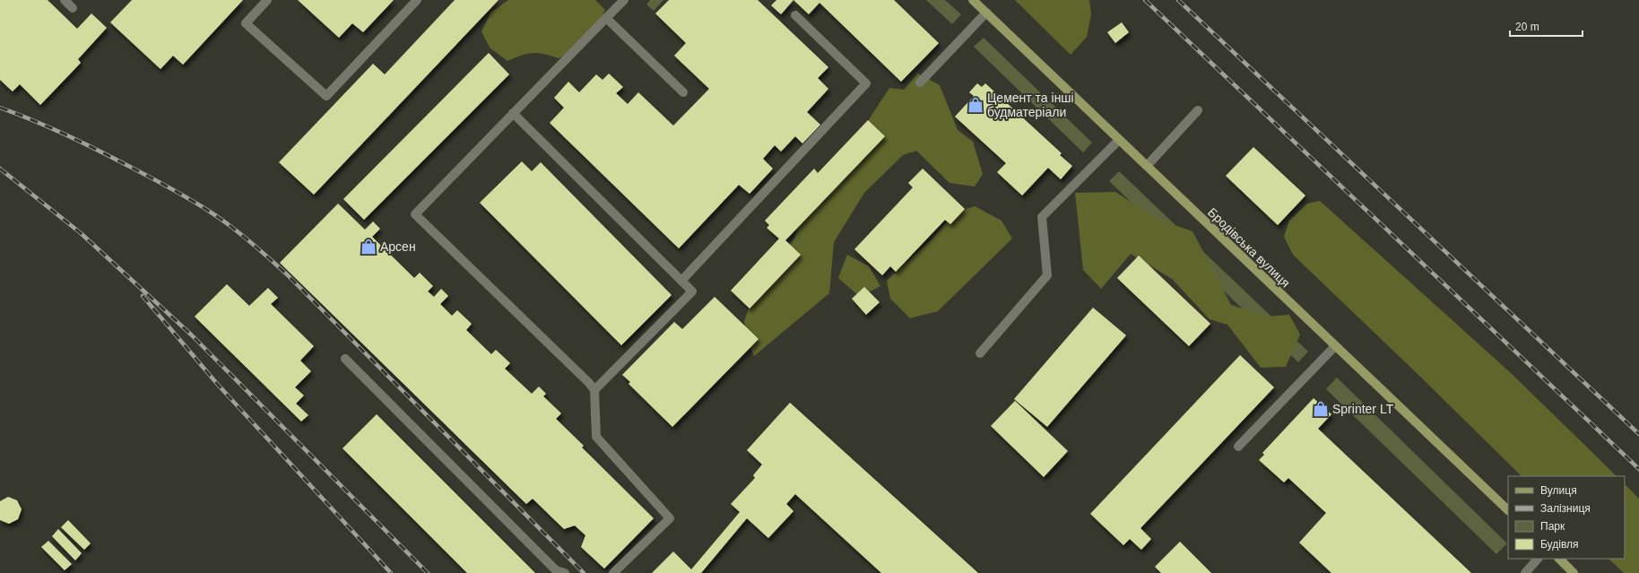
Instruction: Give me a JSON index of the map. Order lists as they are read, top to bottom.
{
  "streets": {
    "main road": ["Бродівська вулиця"]
  },
  "places": {
    "shop": ["Цемент та інші будматеріали", "Арсен", "Sprinter LT"]
  },
  "legend": [
    "Вулиця",
    "Залізниця",
    "Парк",
    "Будівля"
  ],
  "scale_bar": "20 m"
}
